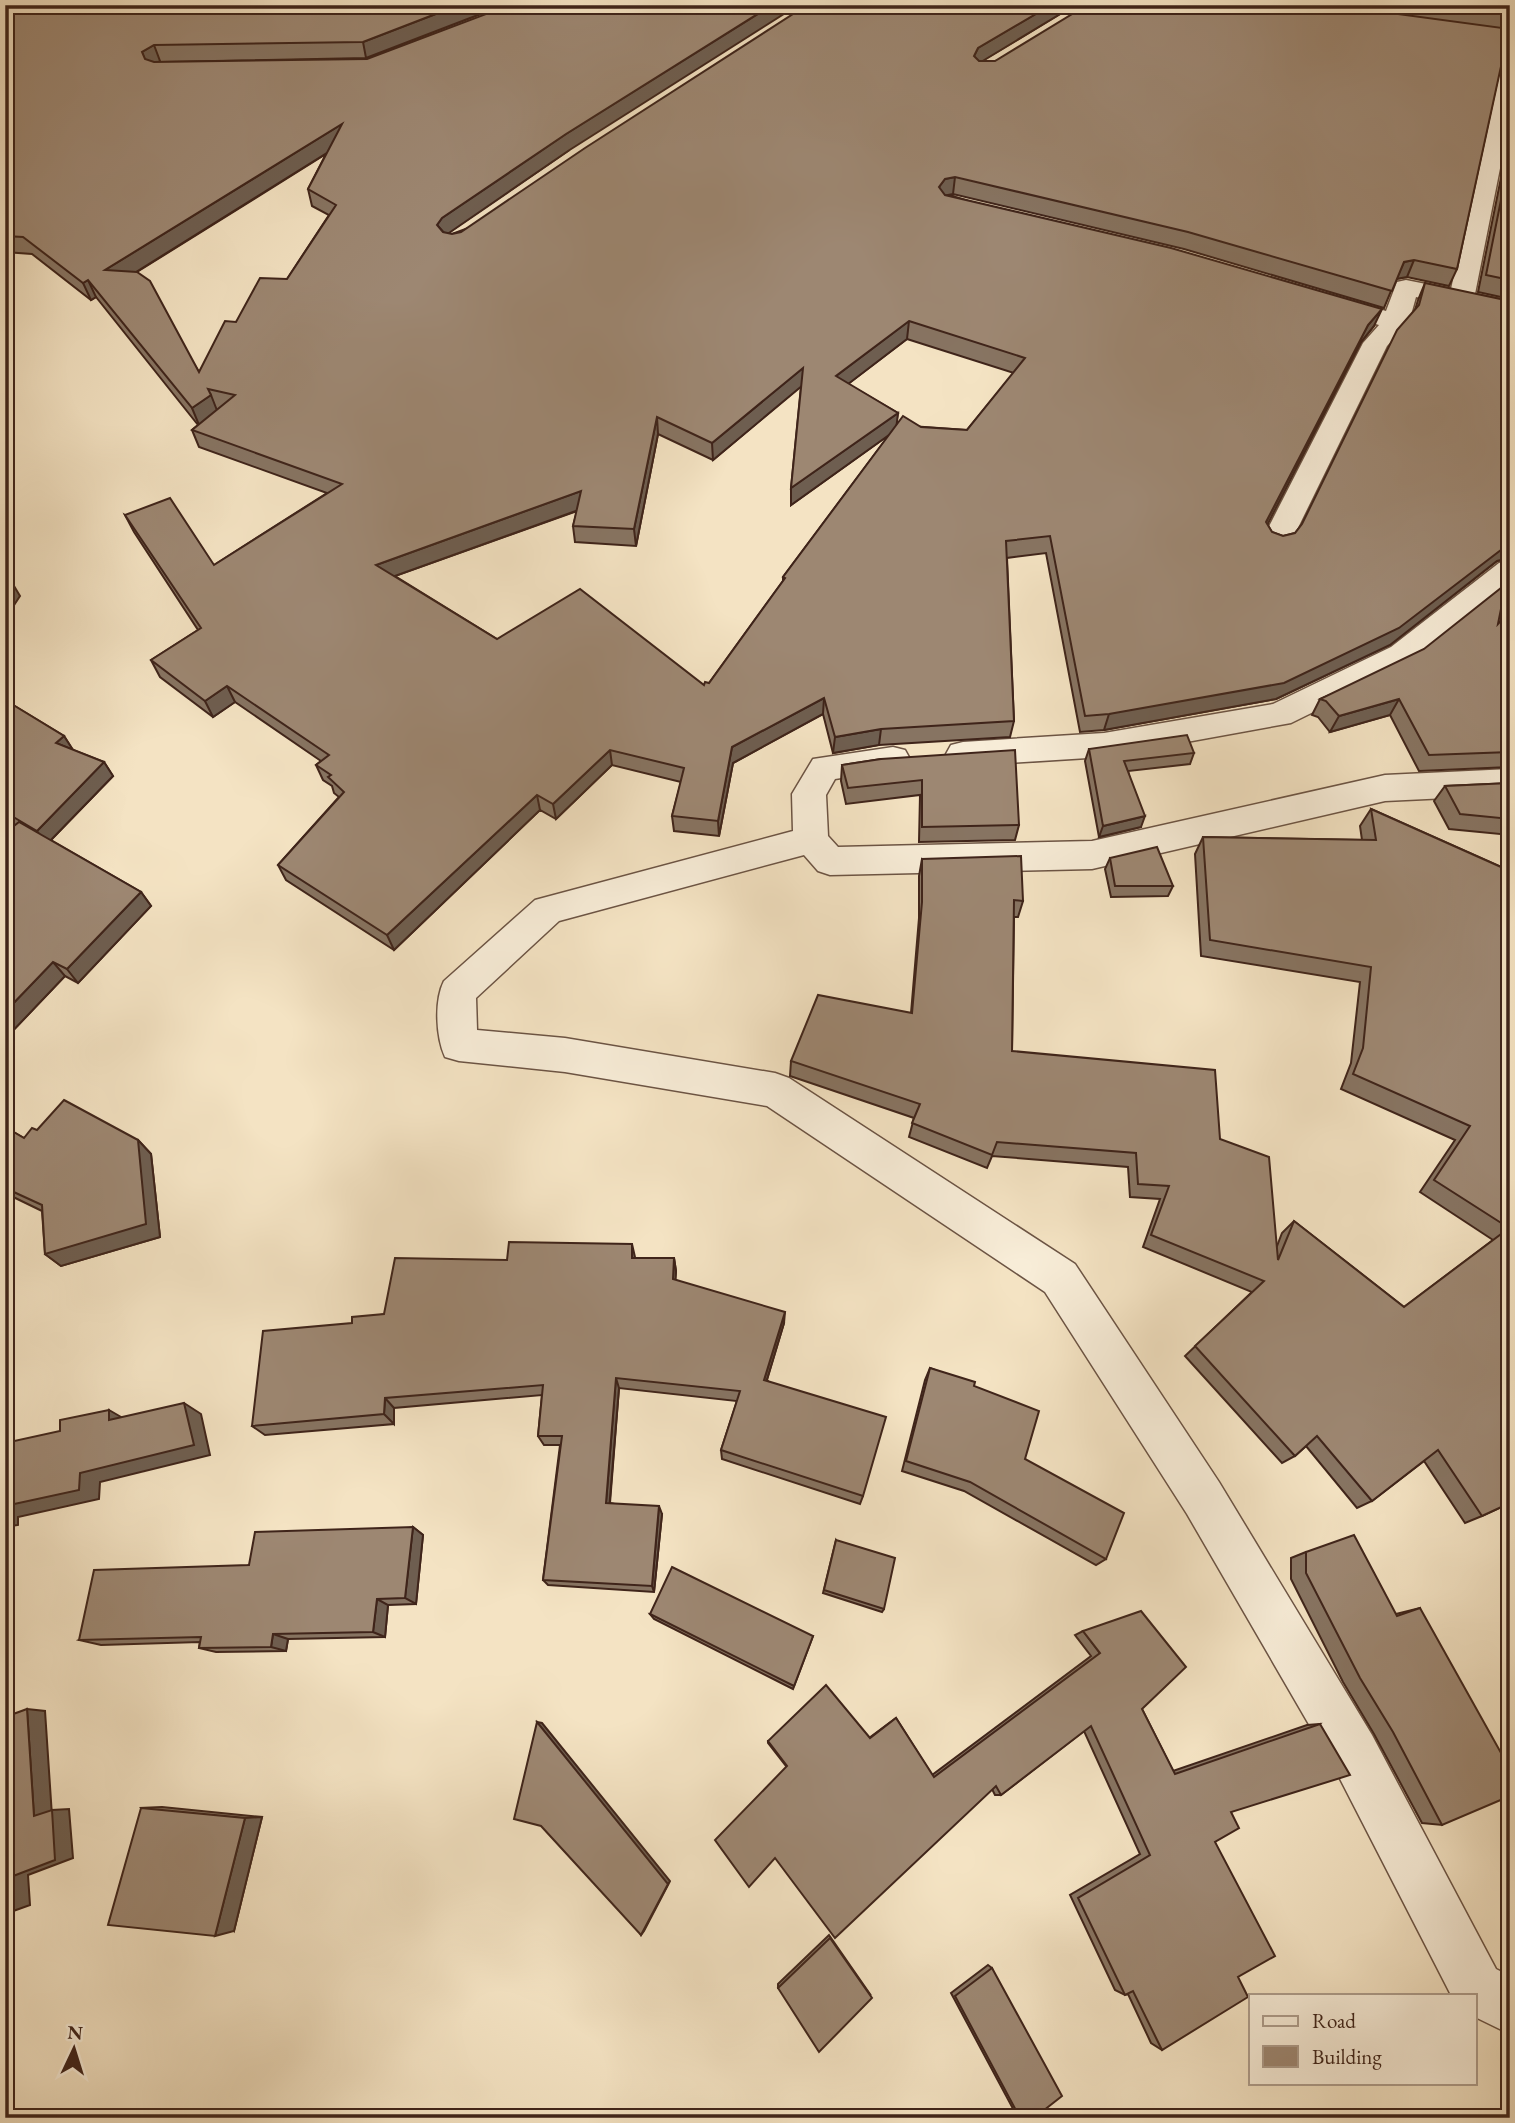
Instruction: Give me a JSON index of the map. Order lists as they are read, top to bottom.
{
  "legend": ["Road", "Building"],
  "north": "top"
}
